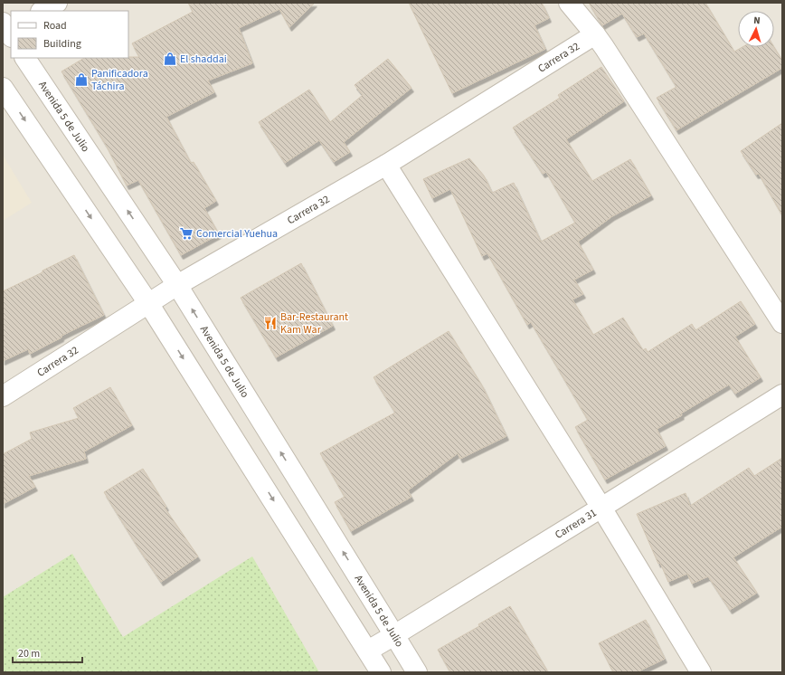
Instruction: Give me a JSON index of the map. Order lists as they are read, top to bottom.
{
  "streets": {
    "street": ["Carrera 32", "Avenida 5 de Julio", "Carrera 31"]
  },
  "crossings": [
    ["Carrera 32", "Avenida 5 de Julio"],
    ["Avenida 5 de Julio", "Carrera 31"]
  ],
  "places": {
    "shop": ["El shaddai", "Panificadora Táchira"],
    "supermarket": ["Comercial Yuehua"],
    "restaurant": ["Bar-Restaurant Kam War"]
  },
  "legend": ["Road", "Building"],
  "scale_bar": "20 m",
  "north": "top"
}
